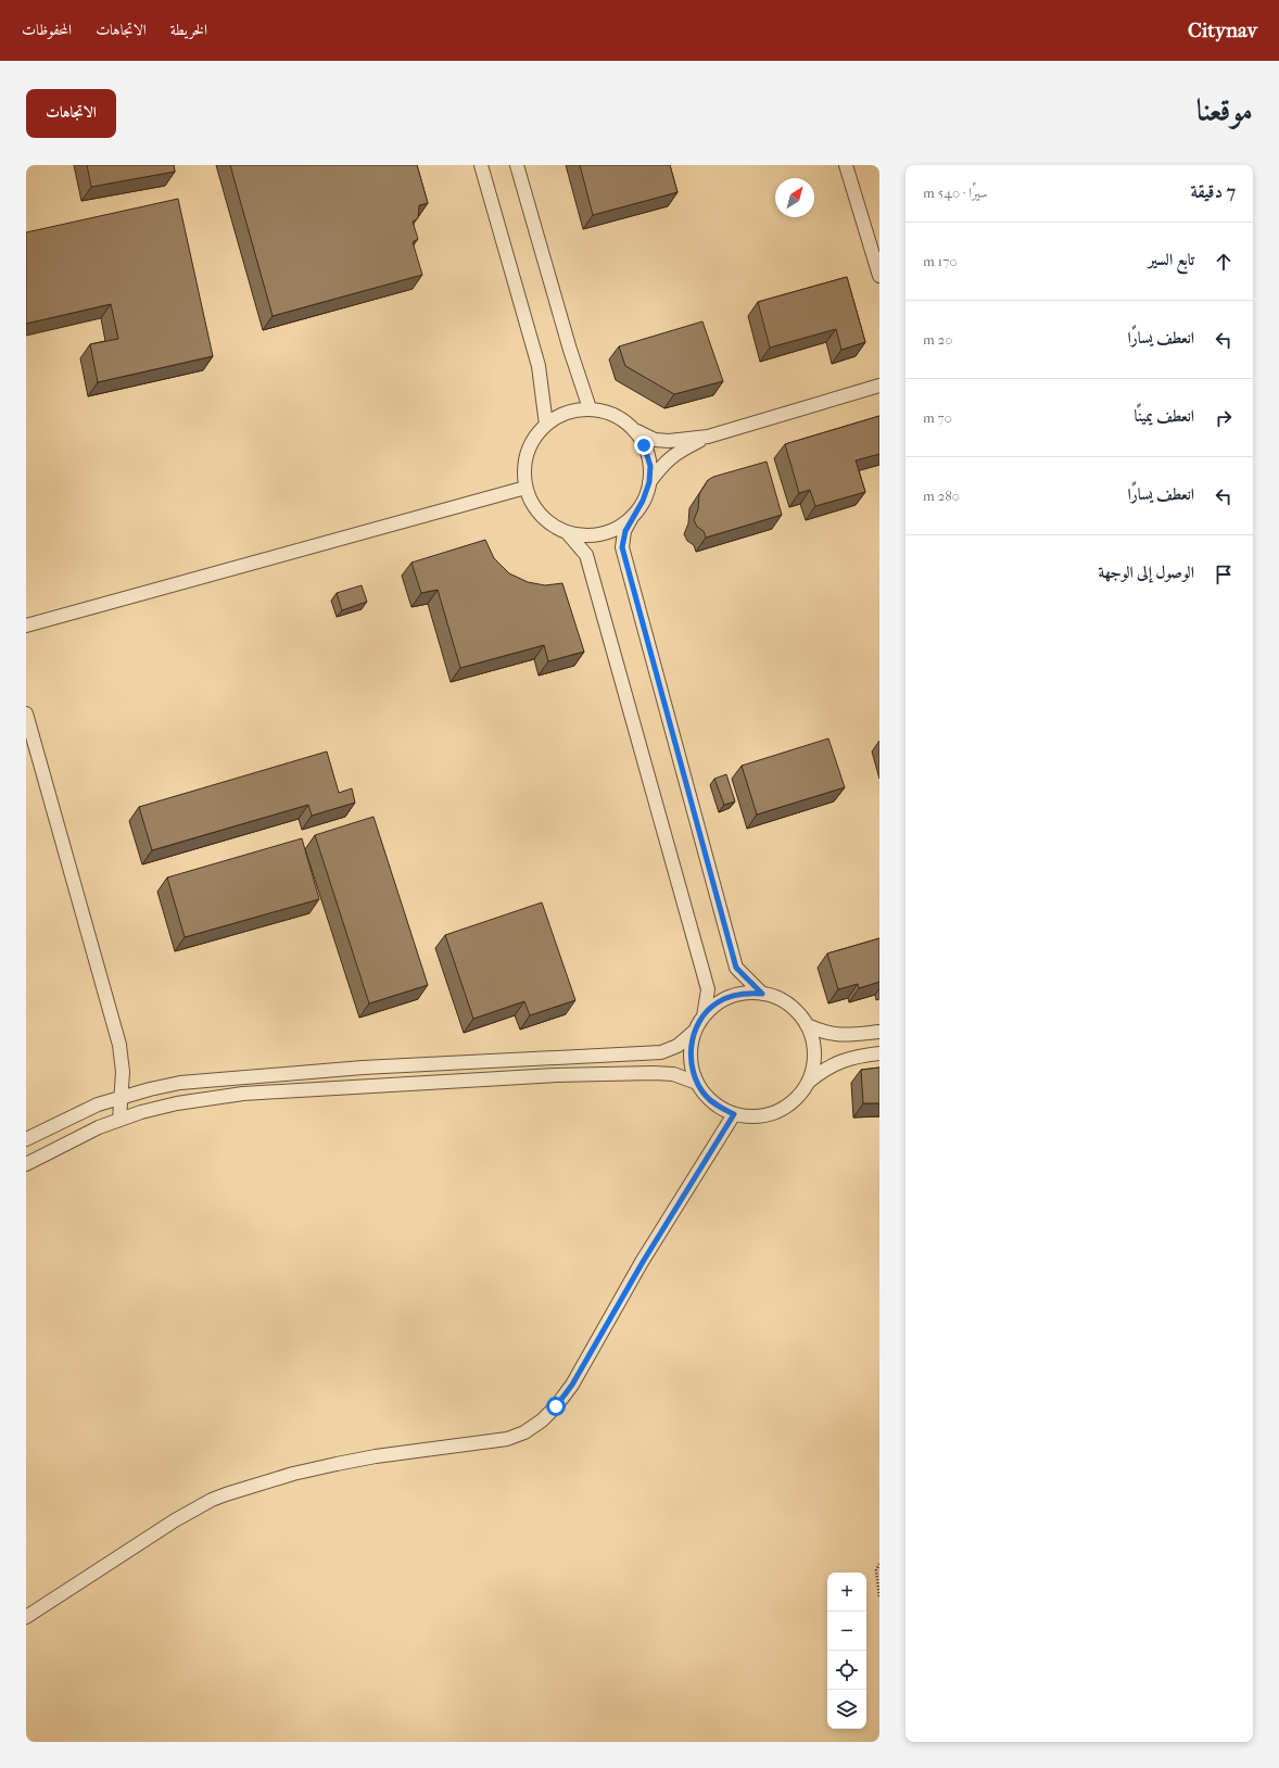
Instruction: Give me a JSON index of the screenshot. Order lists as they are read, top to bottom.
{
  "north": "top right",
  "page": {
    "header": "Citynav",
    "nav": ["الخريطة", "الاتجاهات", "المحفوظات"],
    "title": "موقعنا",
    "buttons": "الاتجاهات",
    "heading": ["7 دقيقة", "سيرًا · 540 m"],
    "list": [
      ["تابع السير", "170 m"],
      ["انعطف يسارًا", "20 m"],
      ["انعطف يمينًا", "70 m"],
      ["انعطف يسارًا", "280 m"],
      "الوصول إلى الوجهة"
    ],
    "map_buttons": ["+", "−"]
  }
}
